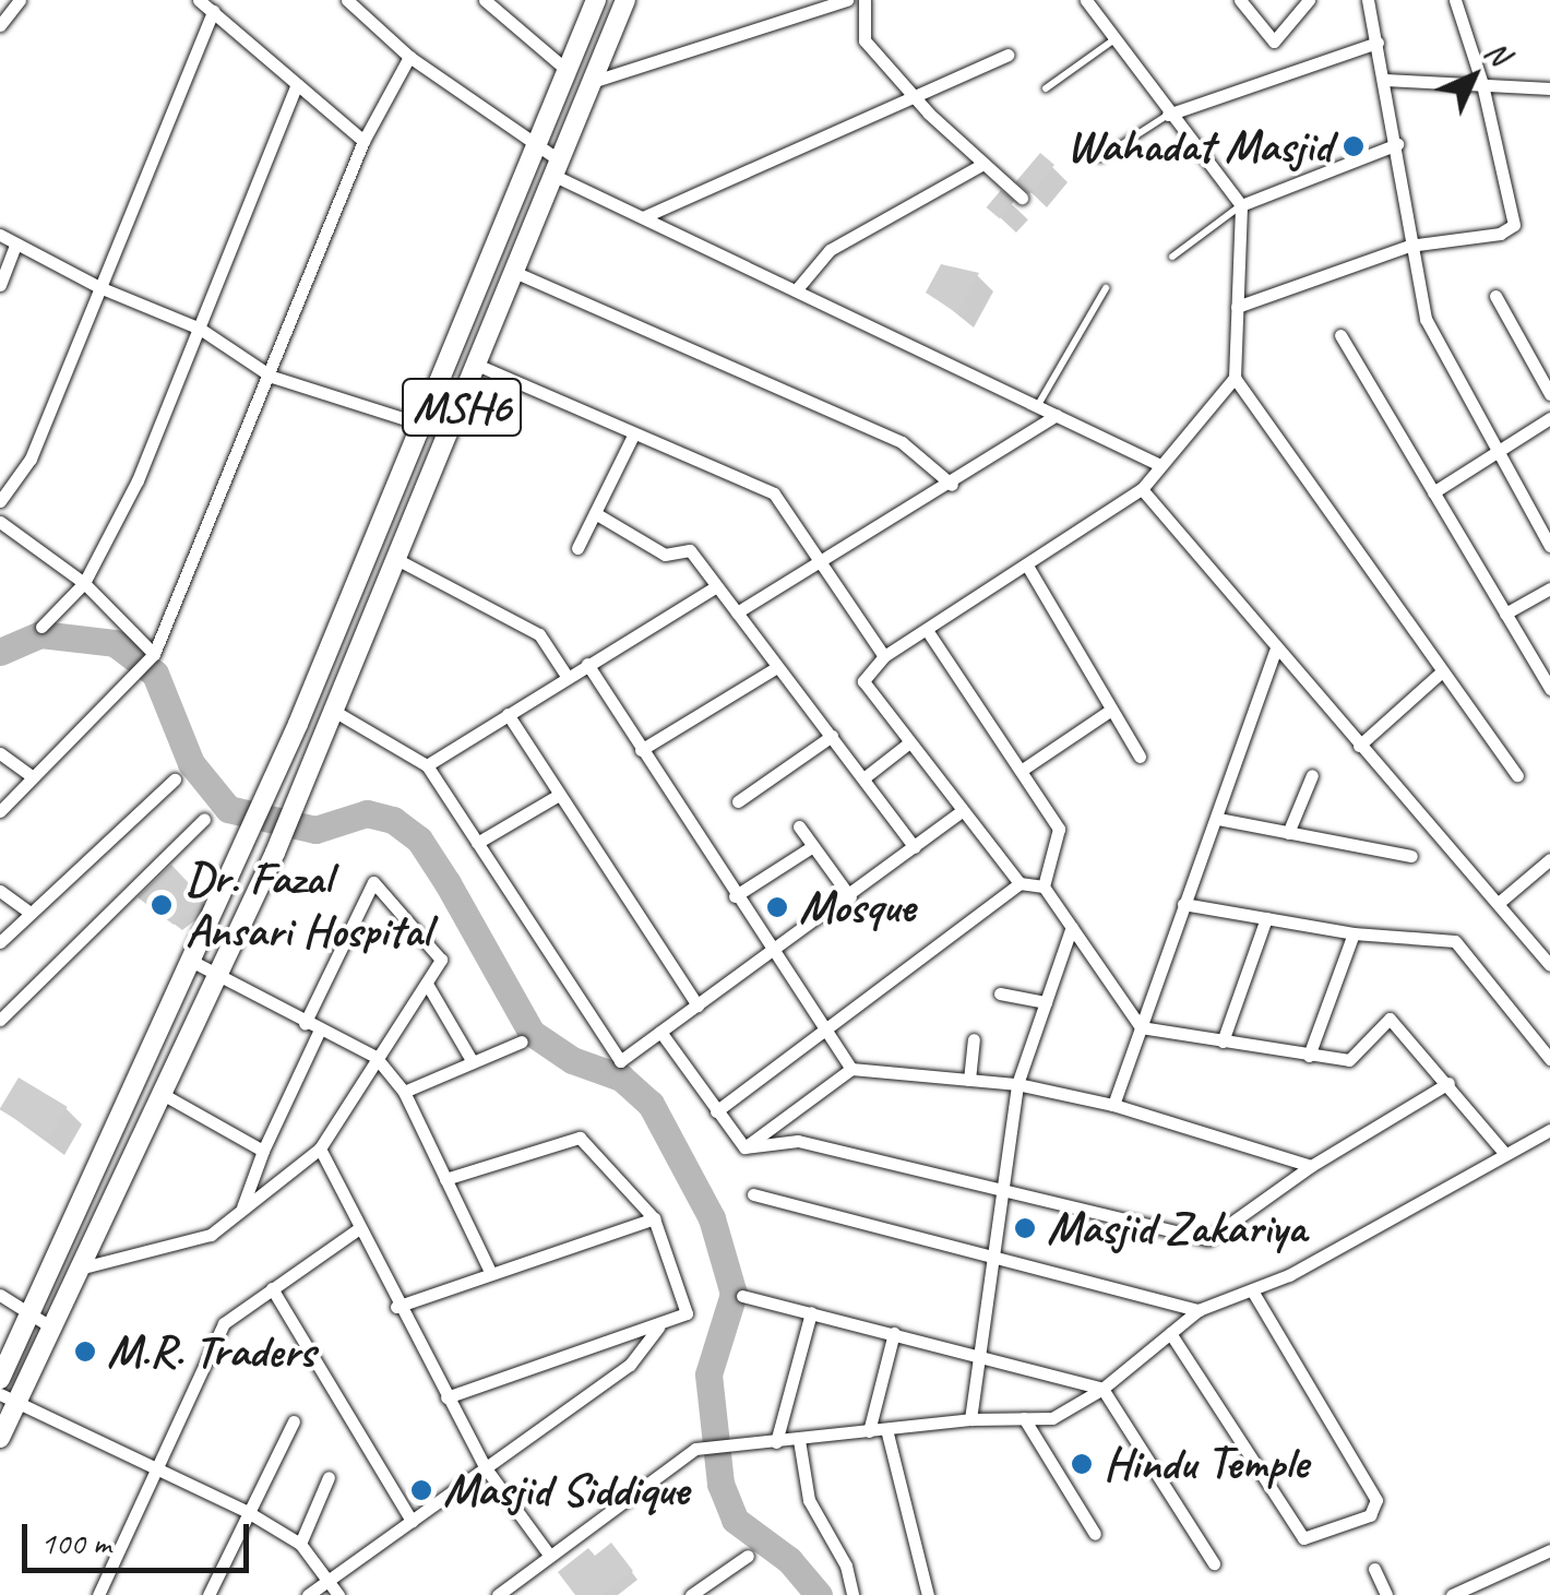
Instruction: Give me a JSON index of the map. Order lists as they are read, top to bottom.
{
  "streets": {
    "main road": ["MSH6"]
  },
  "places": [
    "Wahadat Masjid",
    "Dr. Fazal Ansari Hospital",
    "Mosque",
    "Masjid Zakariya",
    "M.R. Traders",
    "Hindu Temple",
    "Masjid Siddique"
  ],
  "scale_bar": "100 m",
  "north": "top right"
}
